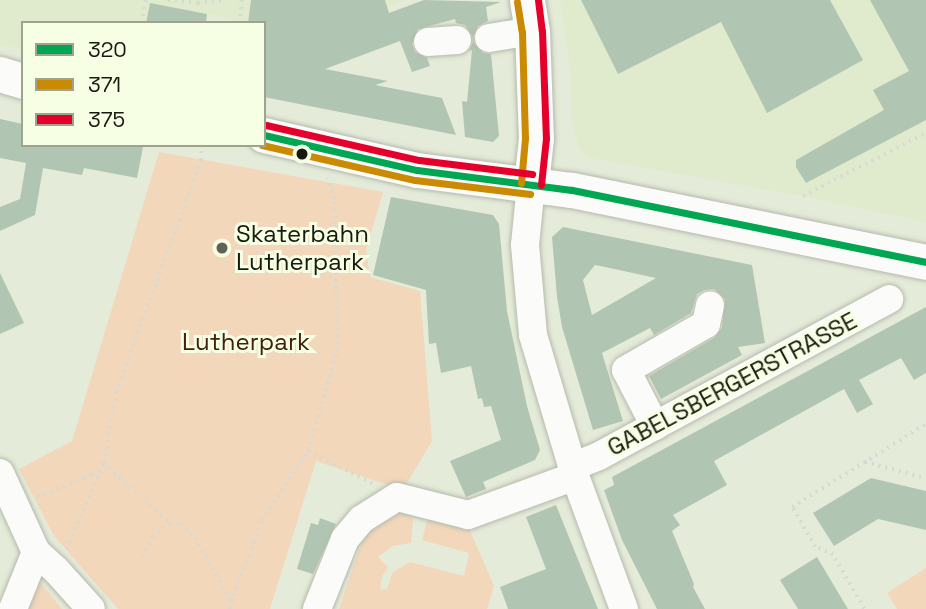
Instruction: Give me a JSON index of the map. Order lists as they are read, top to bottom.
{
  "streets": {
    "street": ["GABELSBERGERSTRASSE"]
  },
  "parks": ["Lutherpark"],
  "places": ["Skaterbahn Lutherpark"],
  "lines": ["transit line 375", "transit line 371", "transit line 320"],
  "legend": ["320", "371", "375"]
}
